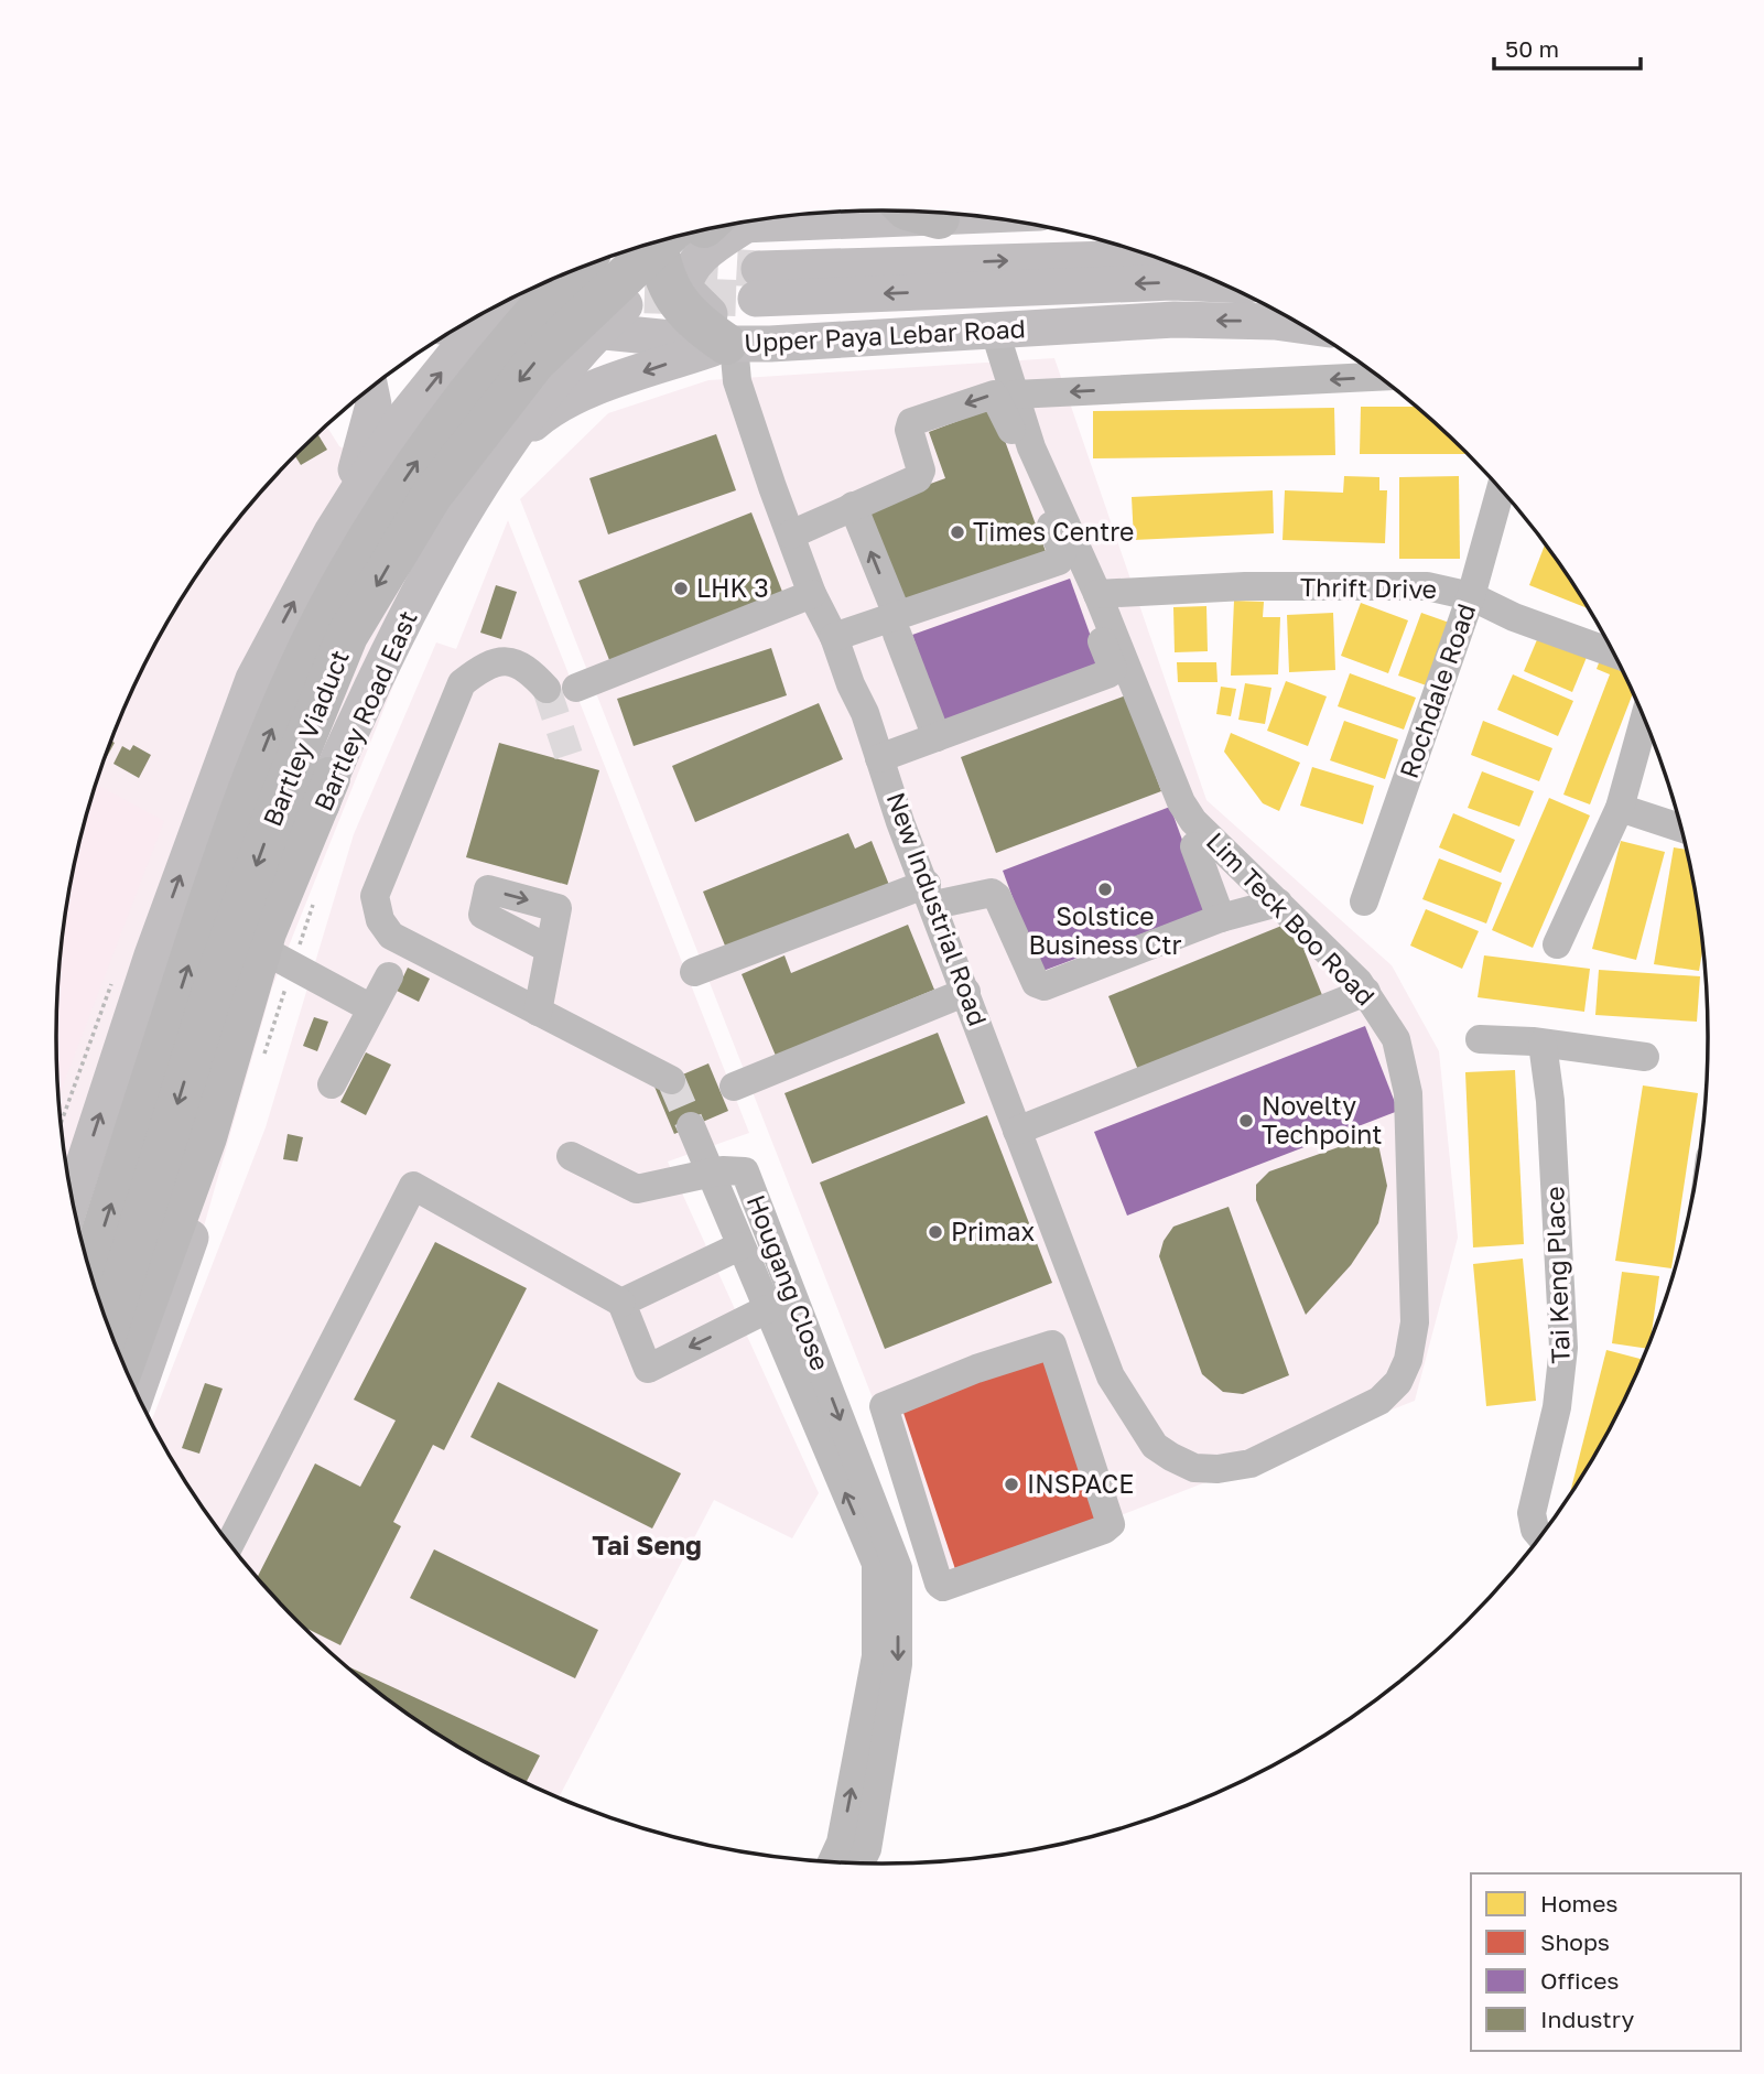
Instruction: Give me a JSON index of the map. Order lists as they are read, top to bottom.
{
  "streets": {
    "highway": ["Bartley Viaduct"],
    "main road": ["Upper Paya Lebar Road", "Bartley Road East"],
    "street": [
      "Thrift Drive",
      "Rochdale Road",
      "New Industrial Road",
      "Lim Teck Boo Road",
      "Tai Keng Place",
      "Hougang Close"
    ]
  },
  "crossings": [
    ["Upper Paya Lebar Road", "Bartley Road East"],
    ["Upper Paya Lebar Road", "New Industrial Road"],
    ["Upper Paya Lebar Road", "Lim Teck Boo Road"],
    ["Thrift Drive", "Rochdale Road"],
    ["Thrift Drive", "Lim Teck Boo Road"],
    ["New Industrial Road", "Lim Teck Boo Road"]
  ],
  "districts": ["Tai Seng"],
  "places": [
    "Times Centre",
    "LHK 3",
    "Solstice Business Ctr",
    "Novelty Techpoint",
    "Primax",
    "INSPACE"
  ],
  "legend": [
    "Homes",
    "Shops",
    "Offices",
    "Industry"
  ],
  "scale_bar": "50 m"
}
